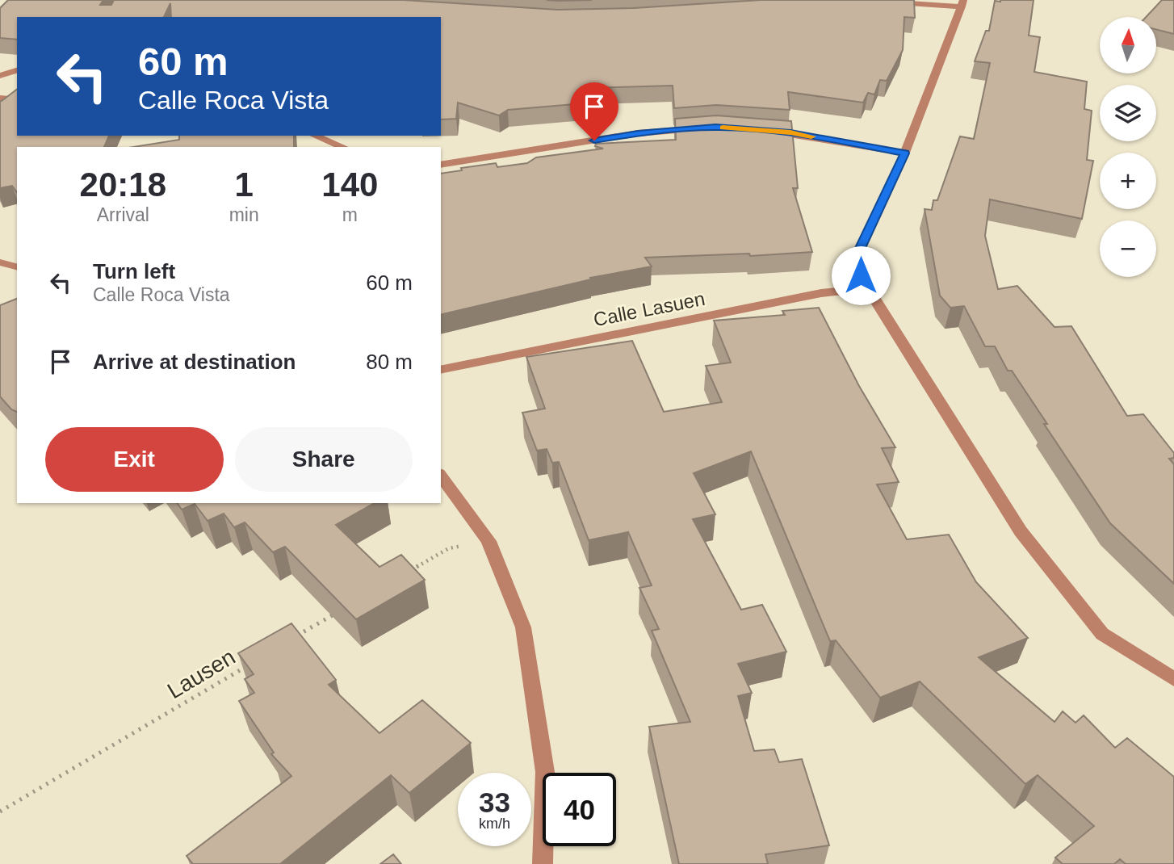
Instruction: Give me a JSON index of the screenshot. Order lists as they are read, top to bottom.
{
  "streets": {
    "street": ["Calle Lasuen"],
    "path": ["Lausen"]
  },
  "north": "top",
  "page": {
    "map_buttons": ["+", "−"],
    "turn": ["60 m", "Calle Roca Vista"],
    "eta": [
      "20:18",
      "Arrival",
      "1",
      "min",
      "140",
      "m"
    ],
    "list": [
      {
        "name": "Turn left",
        "note": "Calle Roca Vista",
        "value": "60 m"
      },
      {
        "name": "Arrive at destination",
        "value": "80 m"
      }
    ],
    "buttons": ["Exit", "Share"],
    "speed": "33 km/h",
    "limit": "40"
  }
}
